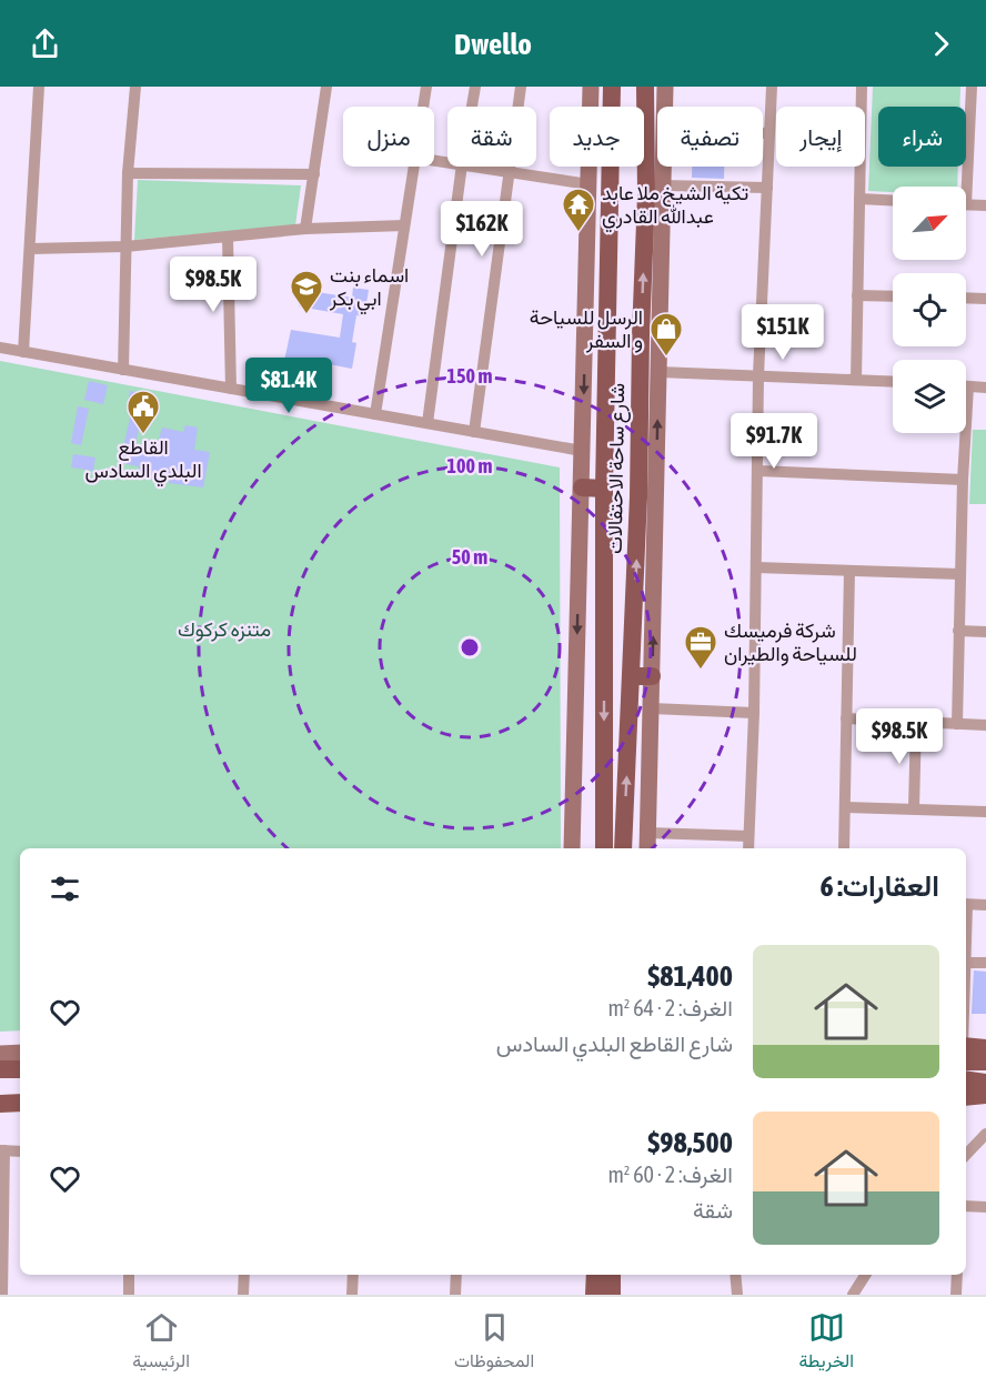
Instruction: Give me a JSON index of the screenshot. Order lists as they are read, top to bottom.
{
  "streets": {
    "main road": ["شارع ساحة الاحتفالات"]
  },
  "parks": ["متنزه كركوك"],
  "places": {
    "temple": ["تكية الشيخ ملا عابد عبدالله القادري"],
    "school or university": ["اسماء بنت ابي بكر"],
    "shop": ["الرسل للسياحة و السفر"],
    "public building": ["القاطع البلدي السادس"],
    "office": ["شركة فرميسك للسياحة والطيران"]
  },
  "north": "top right",
  "page": {
    "header": "Dwello",
    "chip": [
      "شراء",
      "إيجار",
      "تصفية",
      "جديد",
      "شقة",
      "منزل"
    ],
    "price": [
      "$162K",
      "$98.5K",
      "$151K",
      "$81.4K",
      "$91.7K",
      "$98.5K"
    ],
    "heading": "العقارات: 6",
    "list": [
      {
        "name": "$81,400",
        "note": "الغرف: 2 · 64 m² · شارع القاطع البلدي السادس"
      },
      {
        "name": "$98,500",
        "note": "الغرف: 2 · 60 m² · شقة"
      }
    ],
    "tabs": ["الخريطة", "المحفوظات", "الرئيسية"]
  },
  "rings": ["150 m", "100 m", "50 m"]
}
